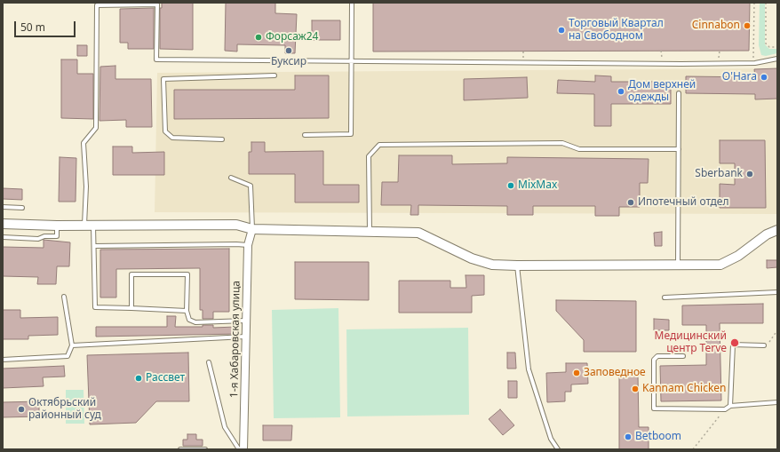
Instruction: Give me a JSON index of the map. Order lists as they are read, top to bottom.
{
  "streets": {
    "street": ["1-я Хабаровская улица"]
  },
  "places": [
    "Cinnabon",
    "Торговый Квартал на Свободном",
    "Форсаж24",
    "Буксир",
    "O'Hara",
    "Дом верхней одежды",
    "Sberbank",
    "MixMax",
    "Ипотечный отдел",
    "Медицинский центр Terve",
    "Заповедное",
    "Рассвет",
    "Kannam Chicken",
    "Октябрьский районный суд",
    "Betboom"
  ],
  "scale_bar": "50 m"
}
